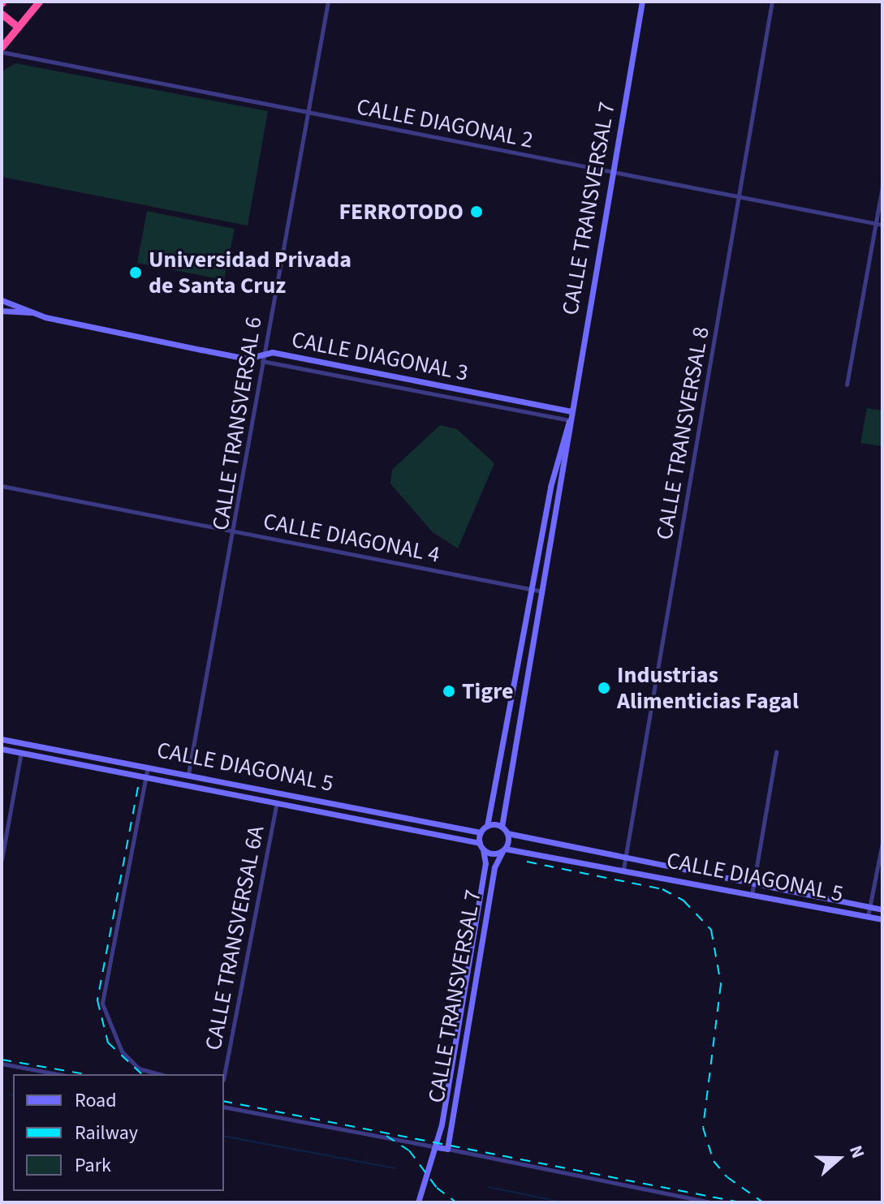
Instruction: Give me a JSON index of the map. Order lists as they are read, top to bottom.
{
  "streets": {
    "street": [
      "CALLE DIAGONAL 2",
      "CALLE TRANSVERSAL 7",
      "CALLE DIAGONAL 3",
      "CALLE TRANSVERSAL 6",
      "CALLE TRANSVERSAL 8",
      "CALLE DIAGONAL 4",
      "CALLE DIAGONAL 5",
      "CALLE TRANSVERSAL 6A"
    ]
  },
  "crossings": [
    ["CALLE DIAGONAL 2", "CALLE TRANSVERSAL 7"],
    ["CALLE DIAGONAL 2", "CALLE TRANSVERSAL 6"],
    ["CALLE DIAGONAL 2", "CALLE TRANSVERSAL 8"],
    ["CALLE TRANSVERSAL 7", "CALLE DIAGONAL 3"],
    ["CALLE TRANSVERSAL 7", "CALLE DIAGONAL 4"],
    ["CALLE TRANSVERSAL 7", "CALLE DIAGONAL 5"],
    ["CALLE DIAGONAL 3", "CALLE TRANSVERSAL 6"],
    ["CALLE TRANSVERSAL 6", "CALLE DIAGONAL 4"],
    ["CALLE TRANSVERSAL 6", "CALLE DIAGONAL 5"],
    ["CALLE TRANSVERSAL 8", "CALLE DIAGONAL 5"],
    ["CALLE DIAGONAL 5", "CALLE TRANSVERSAL 6A"]
  ],
  "places": [
    "FERROTODO",
    "Universidad Privada de Santa Cruz",
    "Industrias Alimenticias Fagal",
    "Tigre"
  ],
  "legend": ["Road", "Railway", "Park"],
  "north": "right"
}
